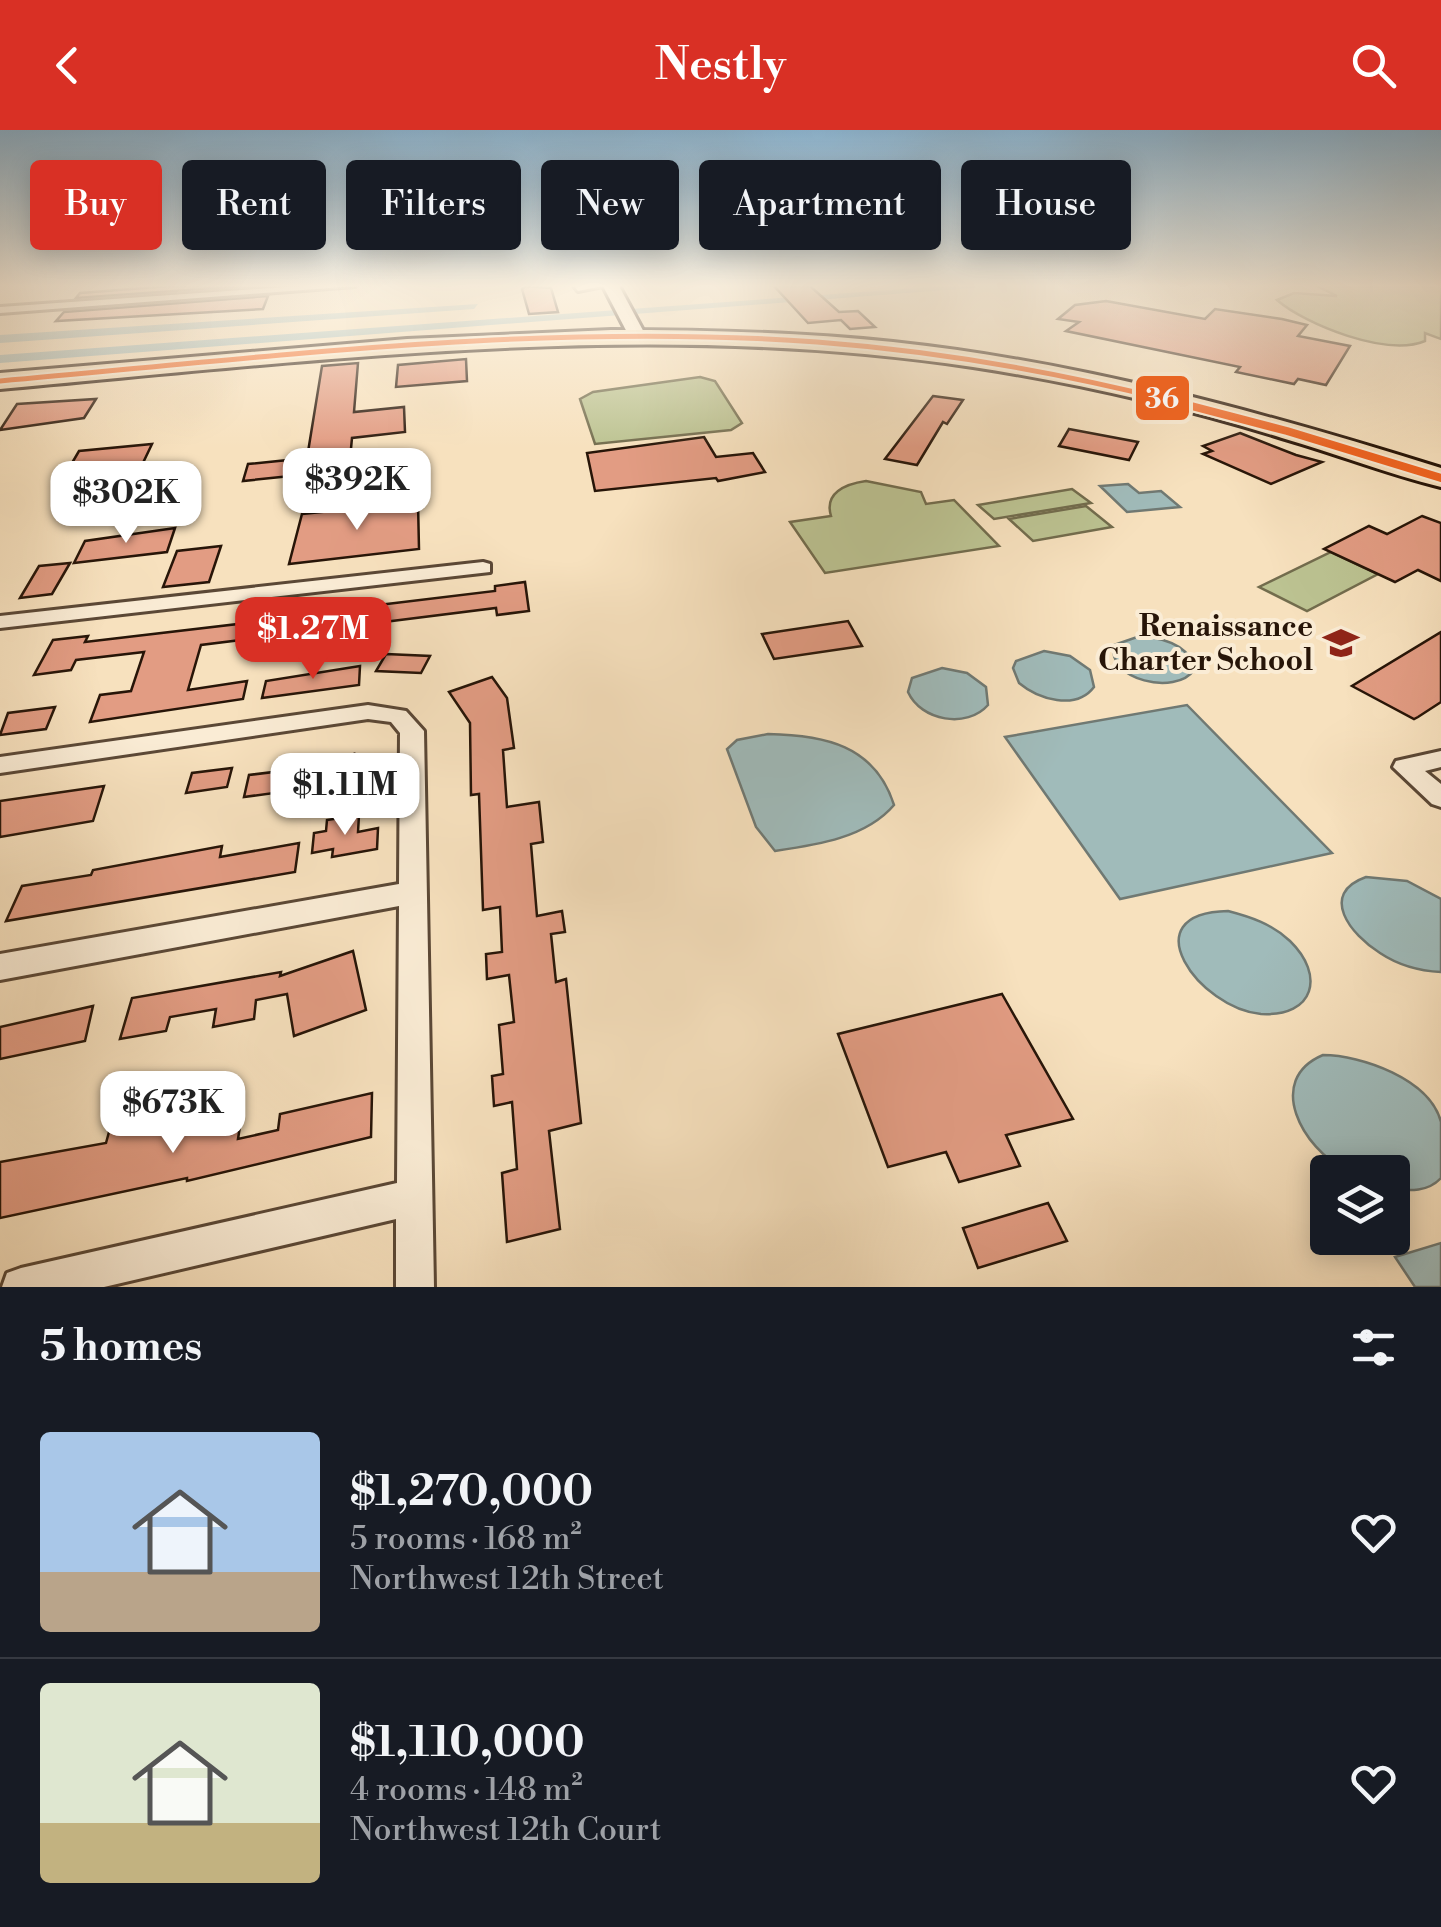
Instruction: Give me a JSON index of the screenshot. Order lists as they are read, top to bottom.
{
  "places": {
    "school or university": ["Renaissance Charter School"]
  },
  "lines": ["transit line 36"],
  "page": {
    "header": "Nestly",
    "chip": [
      "Buy",
      "Rent",
      "Filters",
      "New",
      "Apartment",
      "House"
    ],
    "price": [
      "$392K",
      "$302K",
      "$1.27M",
      "$1.11M",
      "$673K"
    ],
    "heading": "5 homes",
    "list": [
      {
        "name": "$1,270,000",
        "note": "5 rooms · 168 m² · Northwest 12th Street"
      },
      {
        "name": "$1,110,000",
        "note": "4 rooms · 148 m² · Northwest 12th Court"
      }
    ]
  }
}
